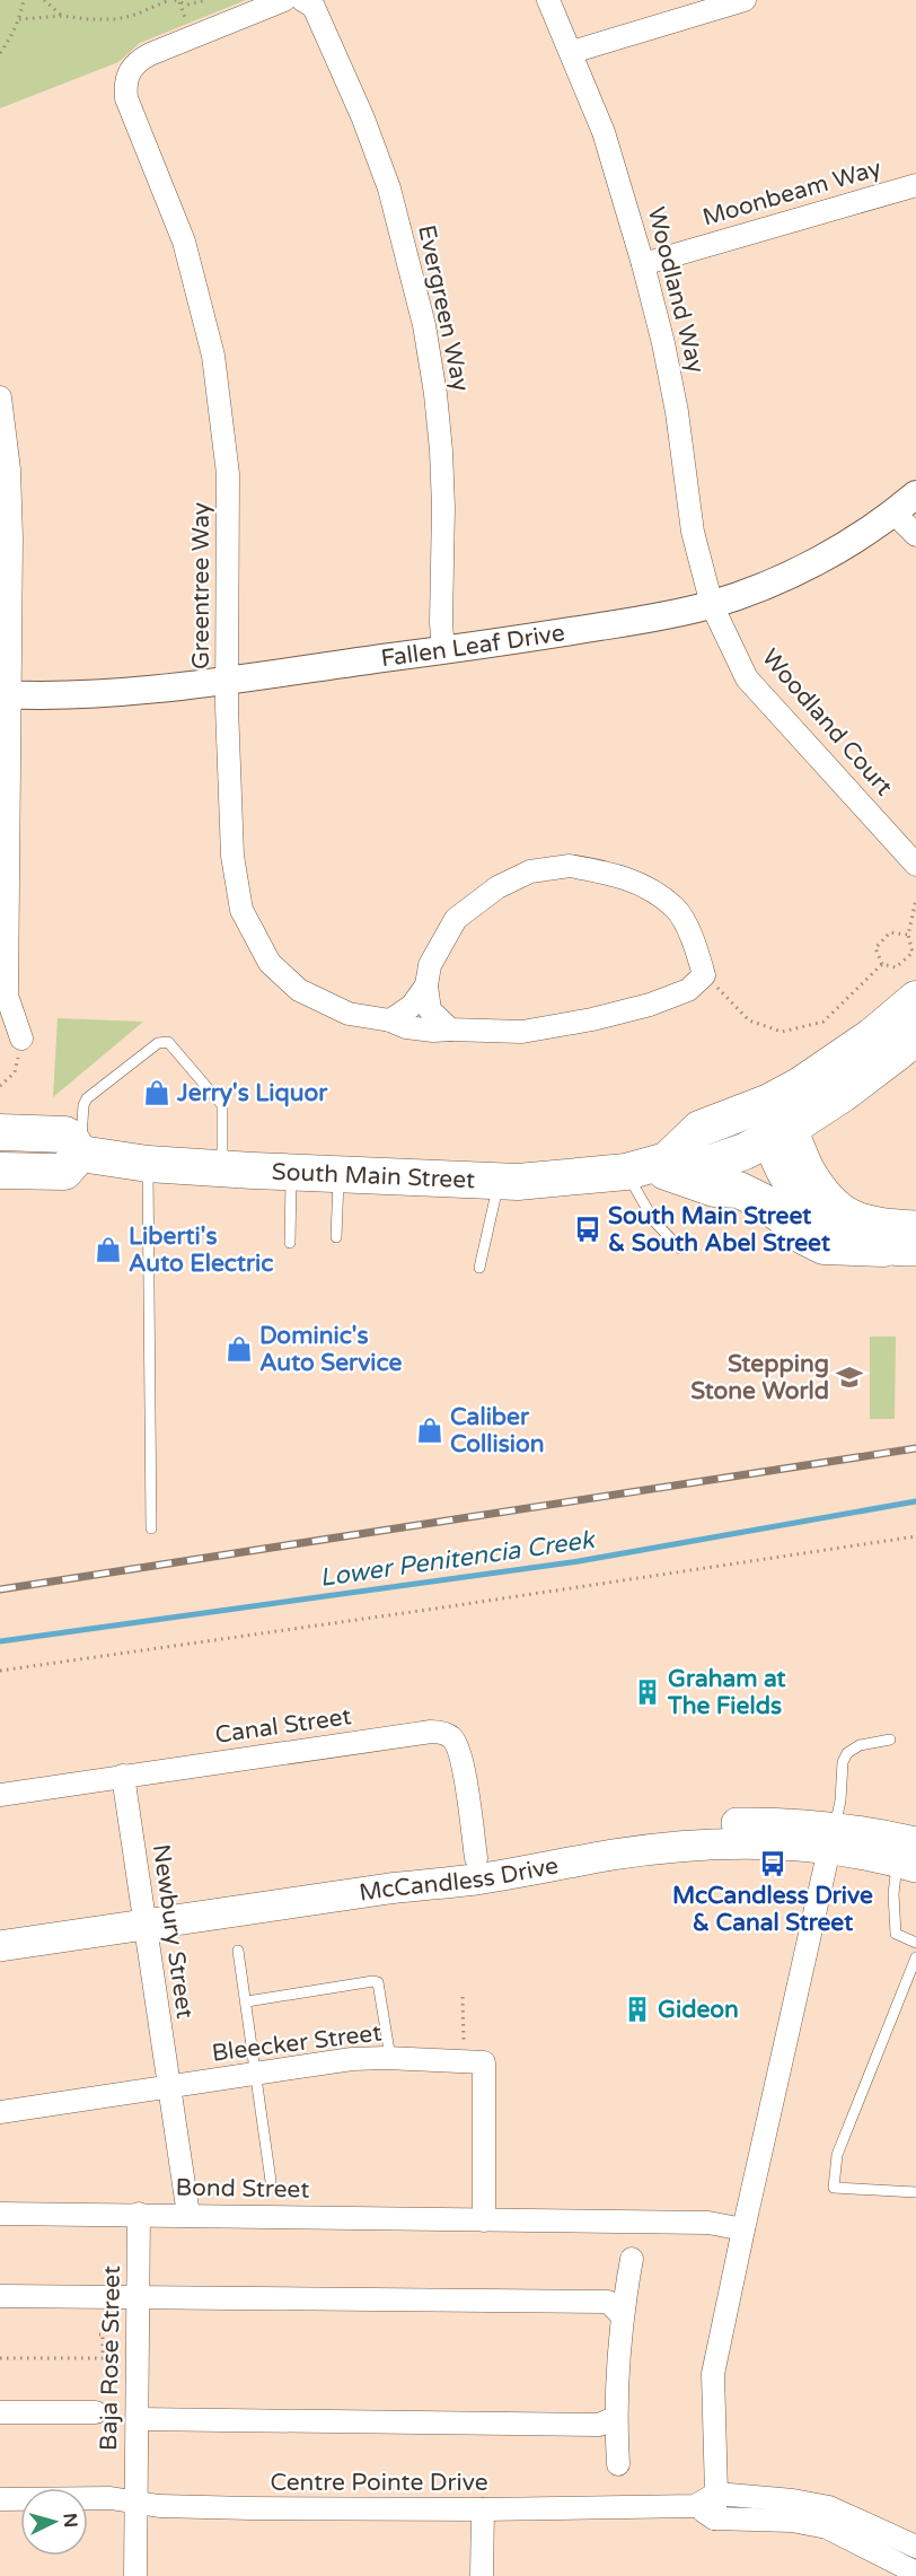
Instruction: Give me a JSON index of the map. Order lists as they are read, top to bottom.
{
  "streets": {
    "main road": ["South Main Street", "McCandless Drive"],
    "street": [
      "Moonbeam Way",
      "Woodland Way",
      "Evergreen Way",
      "Greentree Way",
      "Fallen Leaf Drive",
      "Woodland Court",
      "Canal Street",
      "Newbury Street",
      "Bleecker Street",
      "Bond Street",
      "Baja Rose Street",
      "Centre Pointe Drive"
    ]
  },
  "crossings": [
    ["Moonbeam Way", "Woodland Way"],
    ["Woodland Way", "Fallen Leaf Drive"],
    ["Woodland Way", "Woodland Court"],
    ["Evergreen Way", "Fallen Leaf Drive"],
    ["Greentree Way", "Fallen Leaf Drive"],
    ["Fallen Leaf Drive", "Woodland Court"],
    ["Canal Street", "McCandless Drive"],
    ["Canal Street", "Newbury Street"],
    ["McCandless Drive", "Newbury Street"],
    ["Newbury Street", "Bleecker Street"],
    ["Newbury Street", "Bond Street"],
    ["Bleecker Street", "Bond Street"],
    ["Bond Street", "Baja Rose Street"],
    ["Baja Rose Street", "Centre Pointe Drive"]
  ],
  "water": ["Lower Penitencia Creek"],
  "places": {
    "shop": [
      "Jerry's Liquor",
      "Liberti's Auto Electric",
      "Dominic's Auto Service",
      "Caliber Collision"
    ],
    "bus stop": ["South Main Street & South Abel Street", "McCandless Drive & Canal Street"],
    "school or university": ["Stepping Stone World"],
    "building": ["Graham at The Fields", "Gideon"]
  },
  "north": "right"
}
